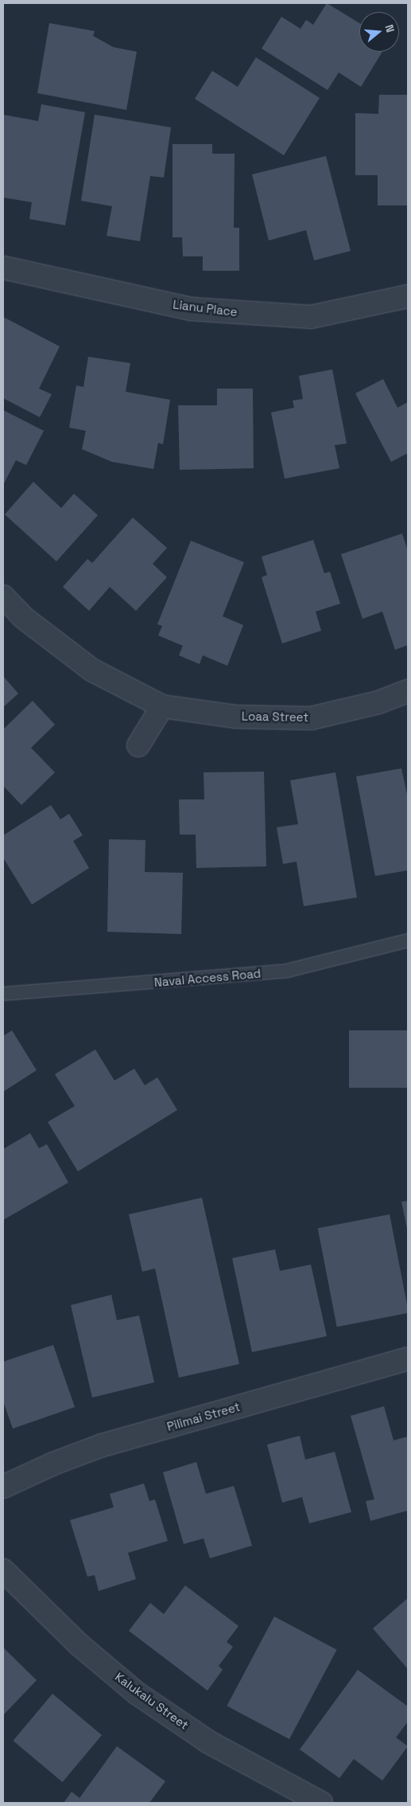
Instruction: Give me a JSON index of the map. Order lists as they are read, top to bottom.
{
  "streets": {
    "street": [
      "Lianu Place",
      "Loaa Street",
      "Pilimai Street",
      "Kalukalu Street"
    ],
    "lane": ["Naval Access Road"]
  },
  "north": "right"
}
